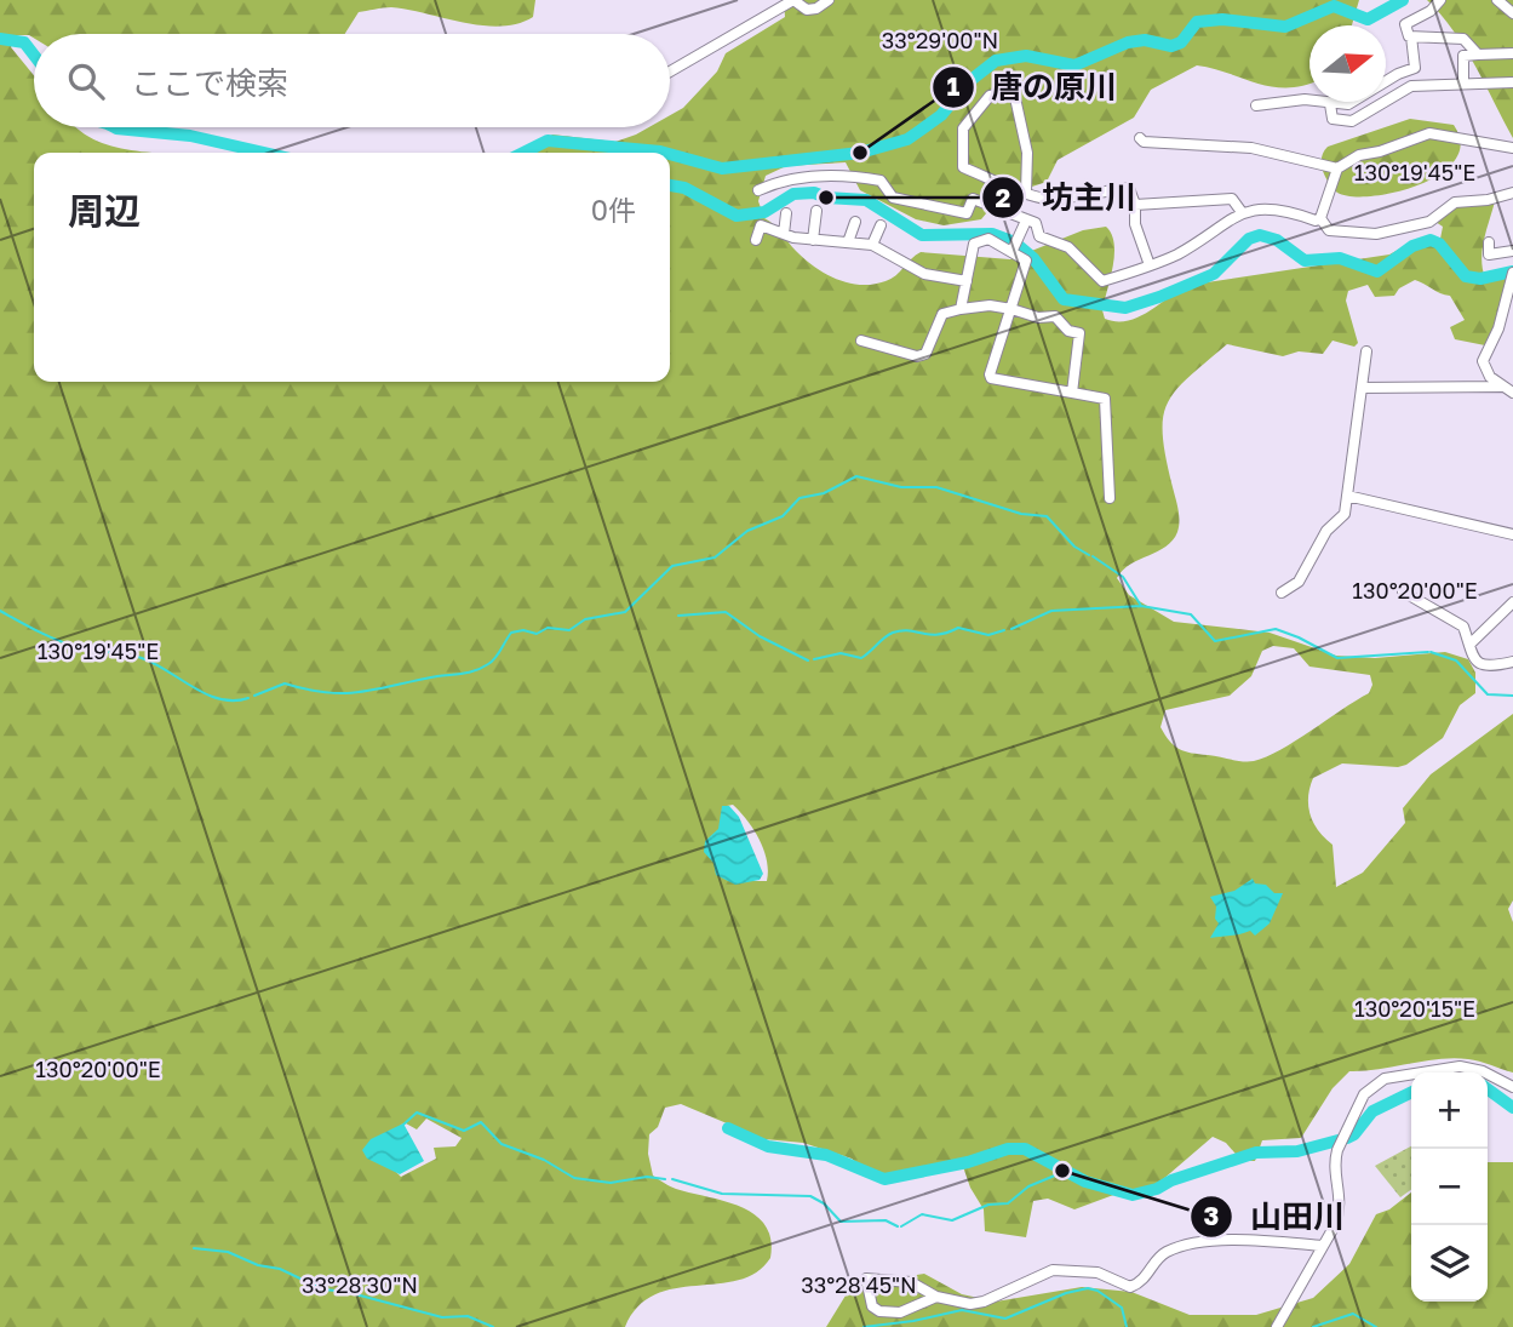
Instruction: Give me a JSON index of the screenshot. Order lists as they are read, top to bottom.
{
  "places": ["唐の原川", "坊主川", "山田川"],
  "north": "right",
  "page": {
    "search": "ここで検索",
    "heading": ["周辺", "0件"],
    "map_buttons": ["+", "−"]
  },
  "coordinates": [
    "33°29'00\"N",
    "130°19'45\"E",
    "130°20'00\"E",
    "130°20'15\"E",
    "33°28'30\"N",
    "33°28'45\"N"
  ]
}
